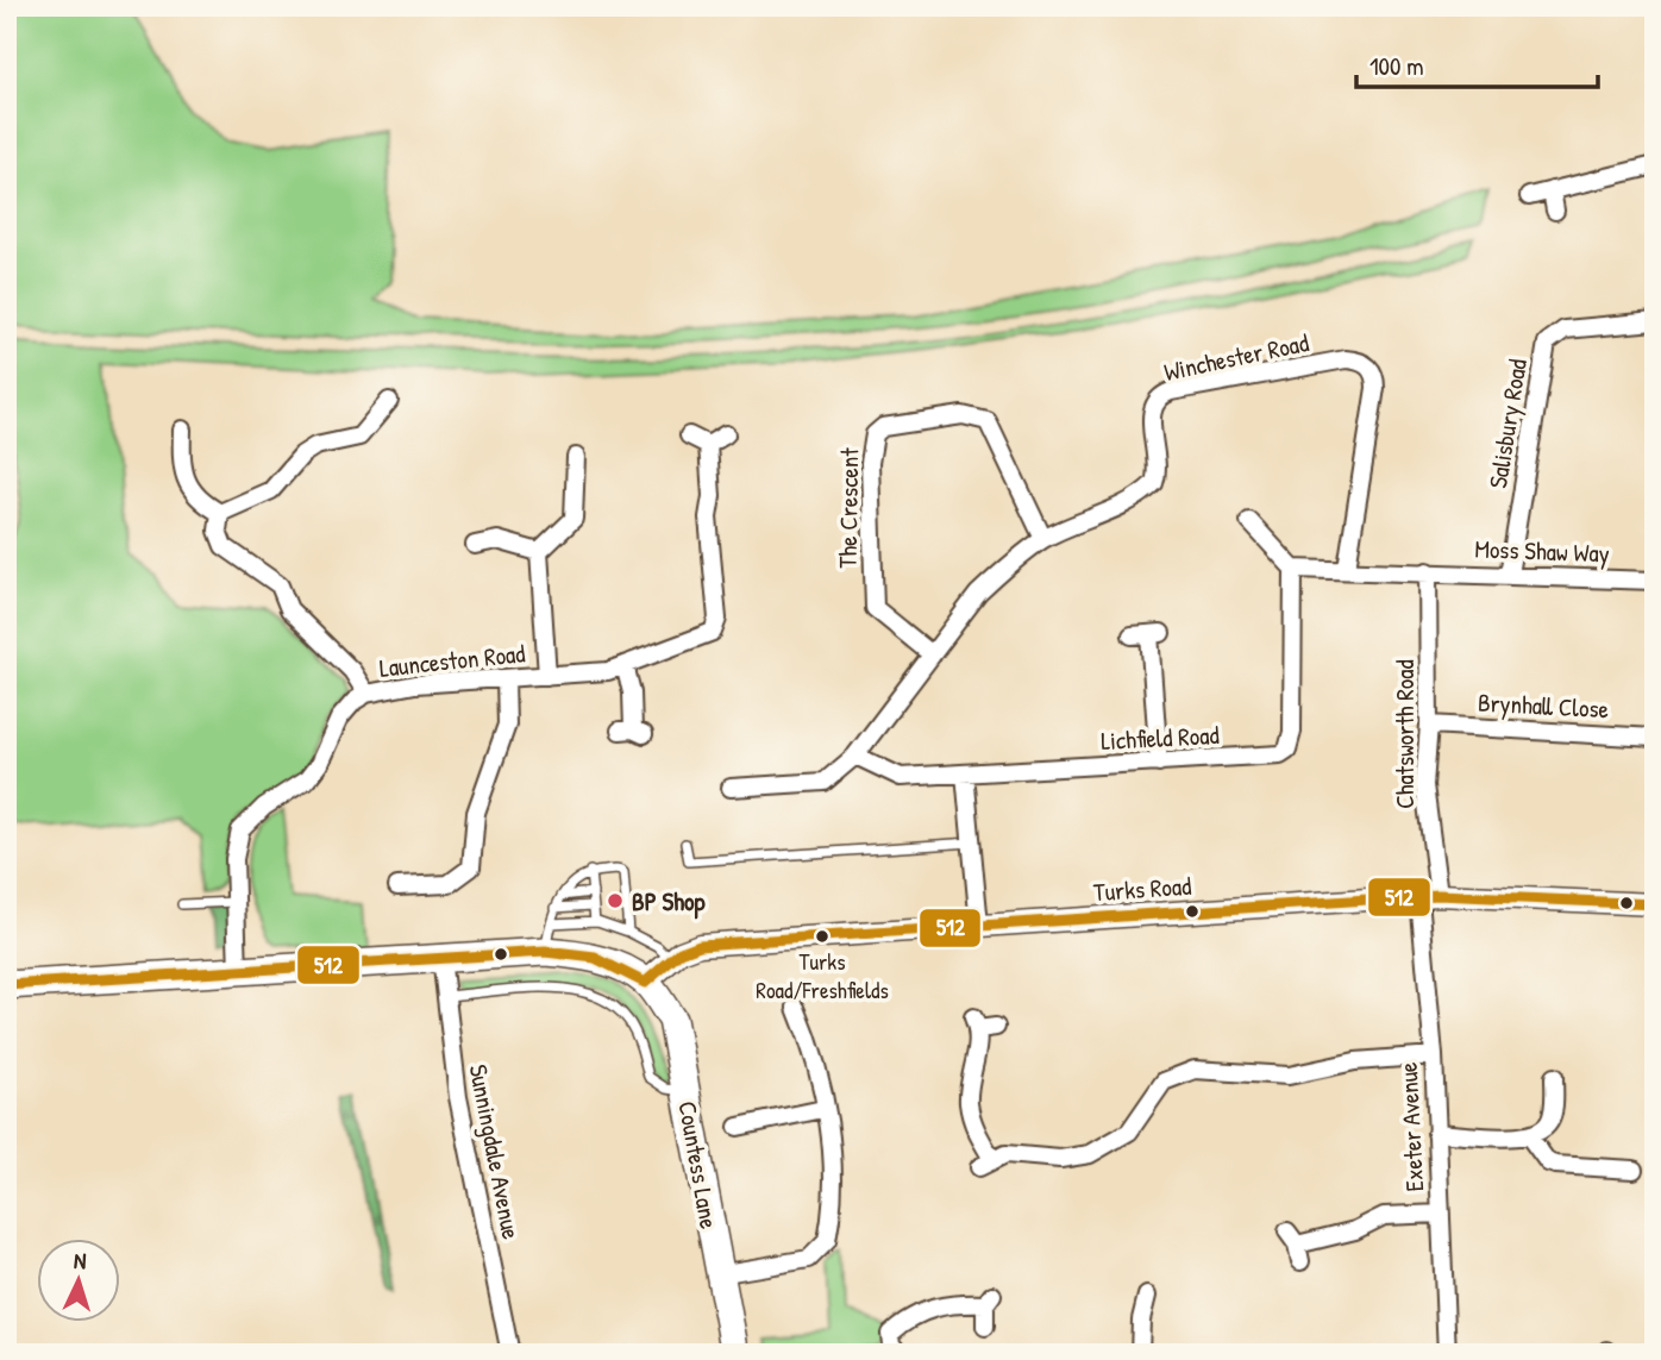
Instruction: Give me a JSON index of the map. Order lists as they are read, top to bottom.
{
  "streets": {
    "main road": ["Countess Lane"],
    "street": [
      "Winchester Road",
      "Salisbury Road",
      "The Crescent",
      "Moss Shaw Way",
      "Launceston Road",
      "Brynhall Close",
      "Chatsworth Road",
      "Lichfield Road",
      "Turks Road",
      "Exeter Avenue",
      "Sunningdale Avenue"
    ]
  },
  "crossings": [
    ["Winchester Road", "The Crescent"],
    ["Winchester Road", "Moss Shaw Way"],
    ["Winchester Road", "Lichfield Road"],
    ["Salisbury Road", "Moss Shaw Way"],
    ["Moss Shaw Way", "Chatsworth Road"],
    ["Moss Shaw Way", "Lichfield Road"],
    ["Brynhall Close", "Chatsworth Road"],
    ["Chatsworth Road", "Turks Road"],
    ["Chatsworth Road", "Exeter Avenue"],
    ["Turks Road", "Exeter Avenue"],
    ["Turks Road", "Countess Lane"]
  ],
  "places": ["BP Shop", "Turks Road/Freshfields"],
  "lines": ["transit line 512"],
  "scale_bar": "100 m",
  "north": "top"
}
